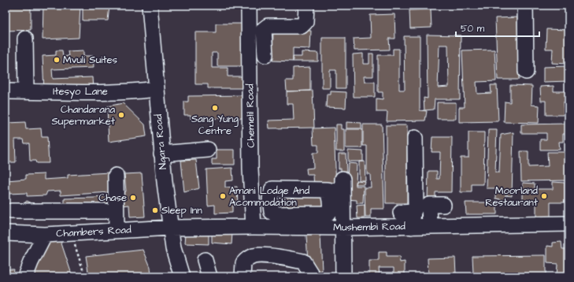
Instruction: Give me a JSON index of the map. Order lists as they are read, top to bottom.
{
  "streets": {
    "street": [
      "Itesyo Lane",
      "Chemelil Road",
      "Ngara Road",
      "Mushembi Road",
      "Chambers Road"
    ]
  },
  "crossings": [
    ["Itesyo Lane", "Ngara Road"],
    ["Chemelil Road", "Mushembi Road"],
    ["Ngara Road", "Mushembi Road"],
    ["Ngara Road", "Chambers Road"],
    ["Mushembi Road", "Chambers Road"]
  ],
  "places": [
    "Mvuli Suites",
    "Sang Yung Centre",
    "Chandarana Supermarket",
    "Amani Lodge And Acommodation",
    "Moorland Restaurant",
    "Chase",
    "Sleep Inn"
  ],
  "scale_bar": "50 m"
}
